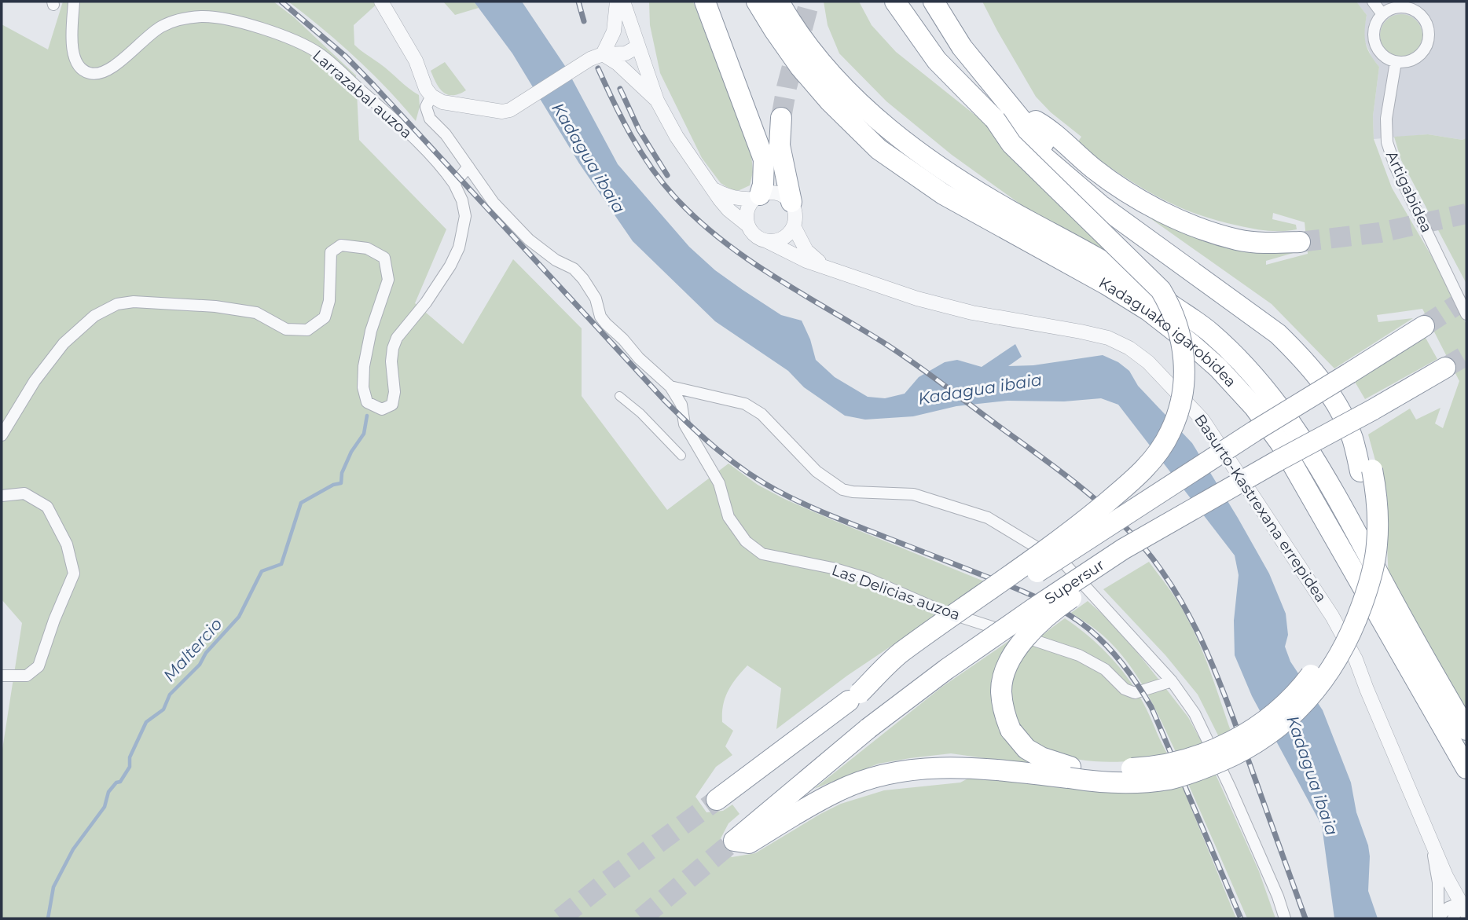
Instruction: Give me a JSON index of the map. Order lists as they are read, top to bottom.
{
  "streets": {
    "highway": ["Kadaguako igarobidea", "Supersur"],
    "street": [
      "Larrazabal auzoa",
      "Artigabidea",
      "Basurto-Kastrexana errepidea",
      "Las Delicias auzoa"
    ]
  },
  "water": ["Kadagua ibaia", "Maltercio"]
}
